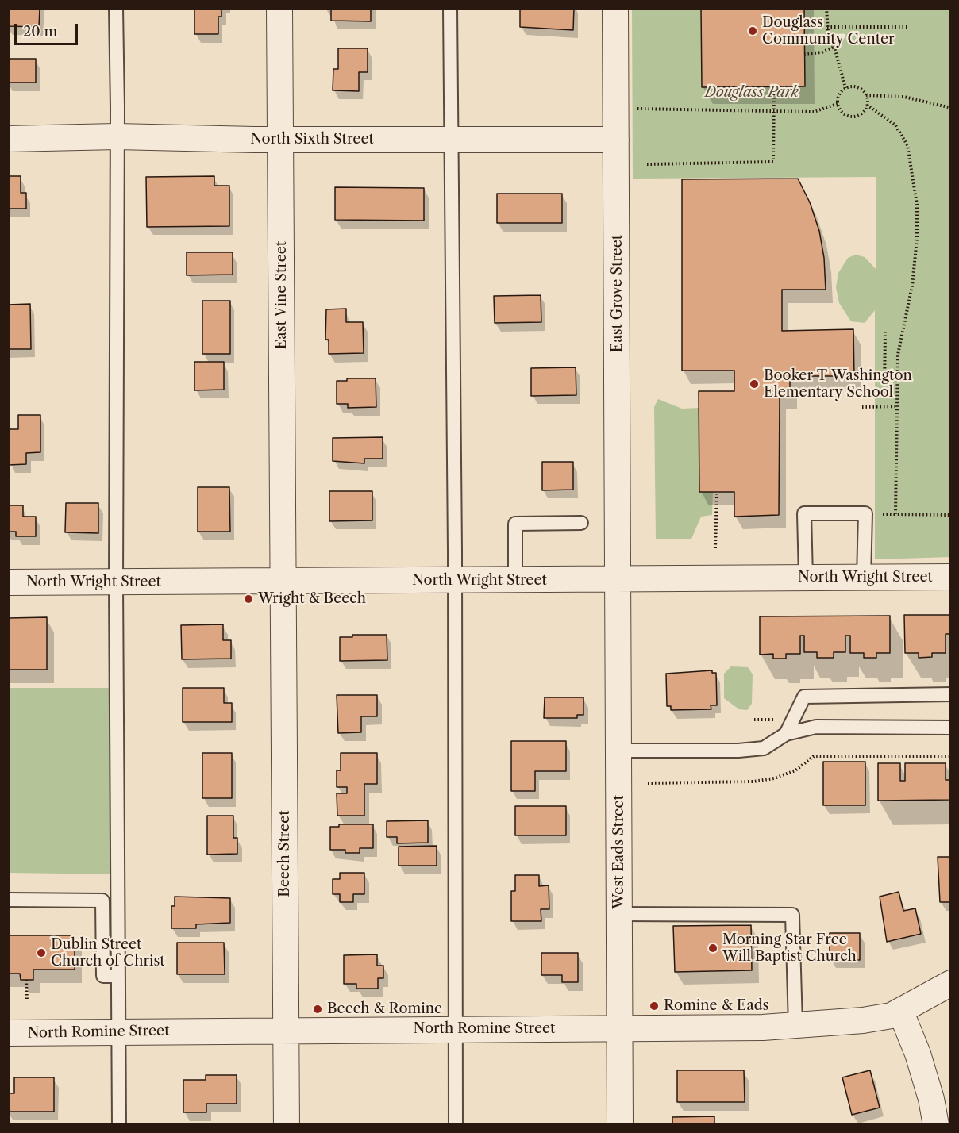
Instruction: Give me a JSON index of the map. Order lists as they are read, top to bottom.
{
  "streets": {
    "street": [
      "North Sixth Street",
      "East Grove Street",
      "East Vine Street",
      "North Wright Street",
      "West Eads Street",
      "Beech Street",
      "North Romine Street"
    ]
  },
  "crossings": [
    ["North Sixth Street", "East Grove Street"],
    ["North Sixth Street", "East Vine Street"],
    ["East Grove Street", "North Wright Street"],
    ["East Grove Street", "West Eads Street"],
    ["East Vine Street", "North Wright Street"],
    ["East Vine Street", "Beech Street"],
    ["North Wright Street", "West Eads Street"],
    ["North Wright Street", "Beech Street"],
    ["West Eads Street", "North Romine Street"],
    ["Beech Street", "North Romine Street"]
  ],
  "parks": ["Douglass Park"],
  "places": [
    "Douglass Community Center",
    "Booker T Washington Elementary School",
    "Wright & Beech",
    "Morning Star Free Will Baptist Church",
    "Dublin Street Church of Christ",
    "Romine & Eads",
    "Beech & Romine"
  ],
  "scale_bar": "20 m"
}
